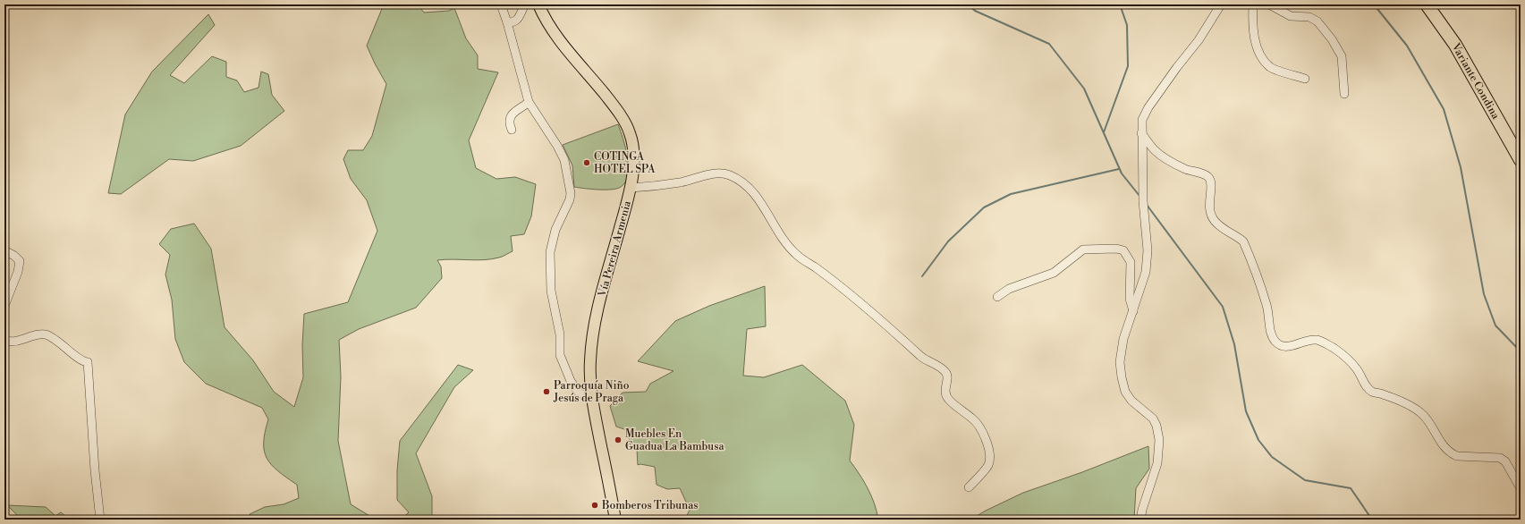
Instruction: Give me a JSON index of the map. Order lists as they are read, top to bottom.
{
  "streets": {
    "highway": ["Variante Condina"],
    "main road": ["Vía Pereira Armenia"]
  },
  "places": [
    "COTINGA HOTEL SPA",
    "Parroquía Niño Jesús de Praga",
    "Muebles En Guadua La Bambusa",
    "Bomberos Tribunas"
  ]
}
